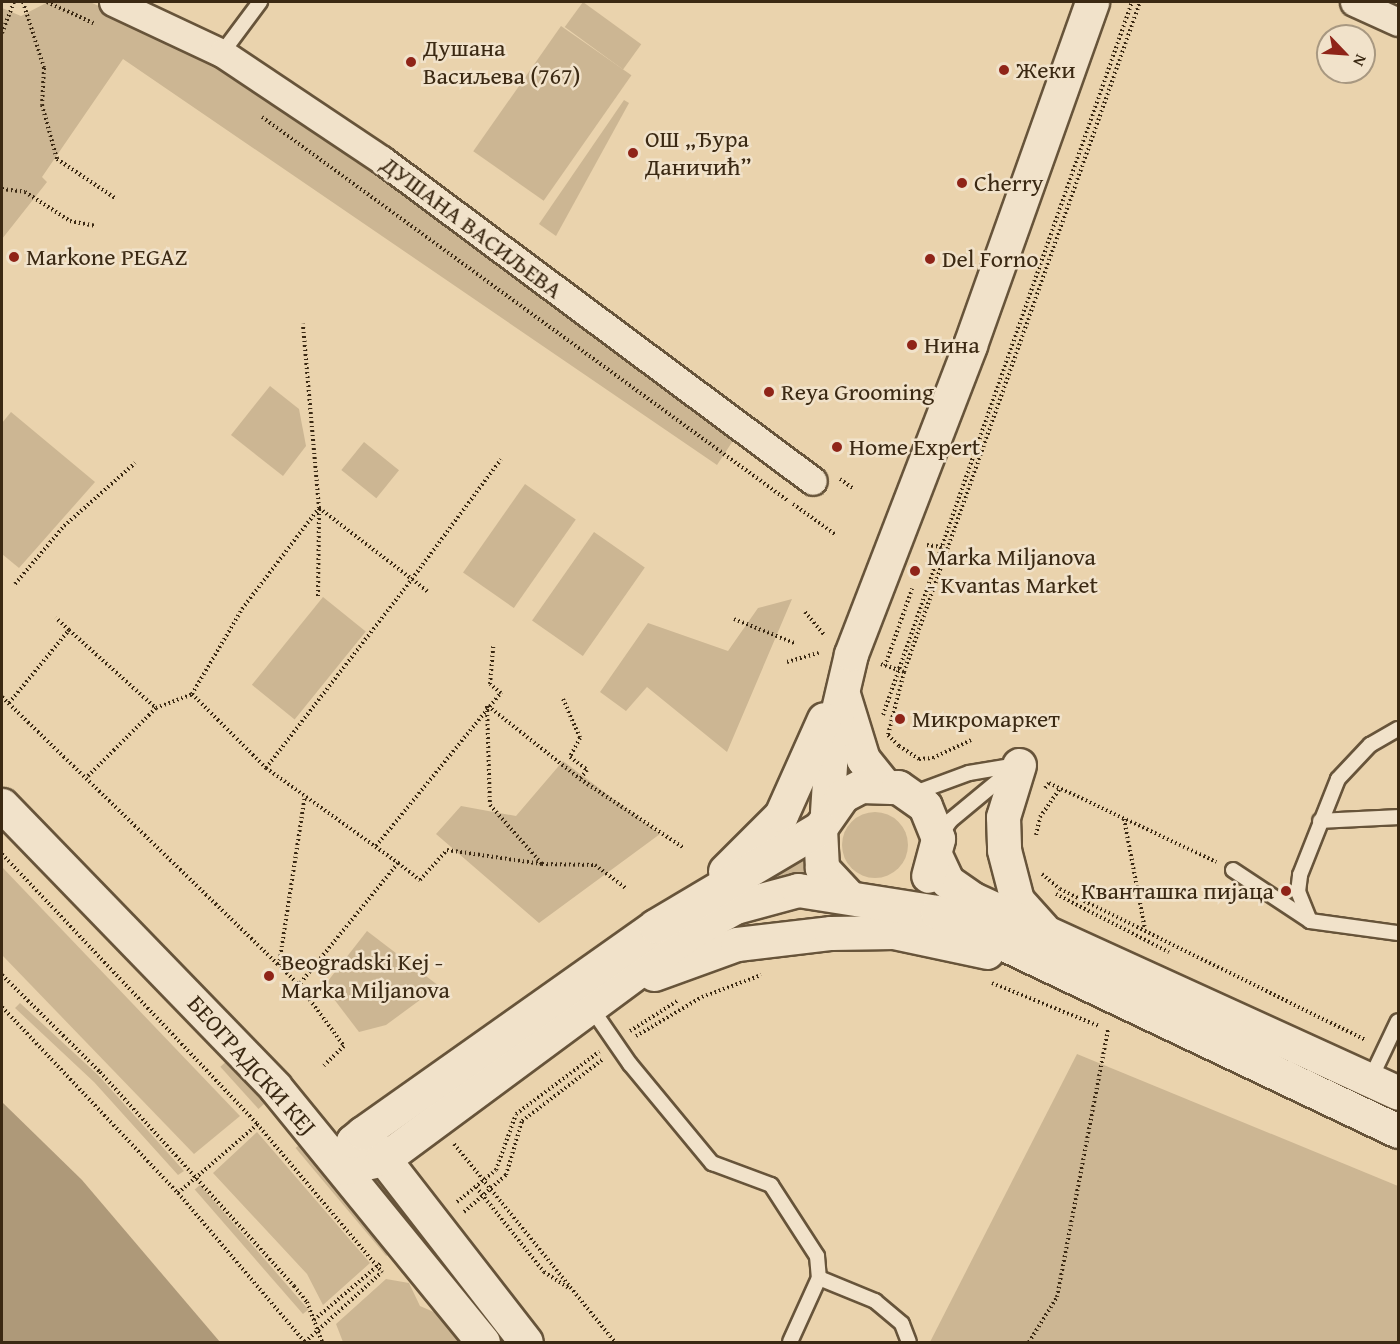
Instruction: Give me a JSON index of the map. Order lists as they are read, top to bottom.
{
  "streets": {
    "main road": ["БЕОГРАДСКИ КЕЈ"],
    "street": ["ДУШАНА ВАСИЉЕВА"]
  },
  "places": [
    "Душана Васиљева (767)",
    "Жеки",
    "ОШ „Ђура Даничић”",
    "Cherry",
    "Markone PEGAZ",
    "Del Forno",
    "Нина",
    "Reya Grooming",
    "Home Expert",
    "Marka Miljanova - Kvantas Market",
    "Микромаркет",
    "Кванташка пијаца",
    "Beogradski Kej - Marka Miljanova"
  ],
  "north": "bottom right"
}
